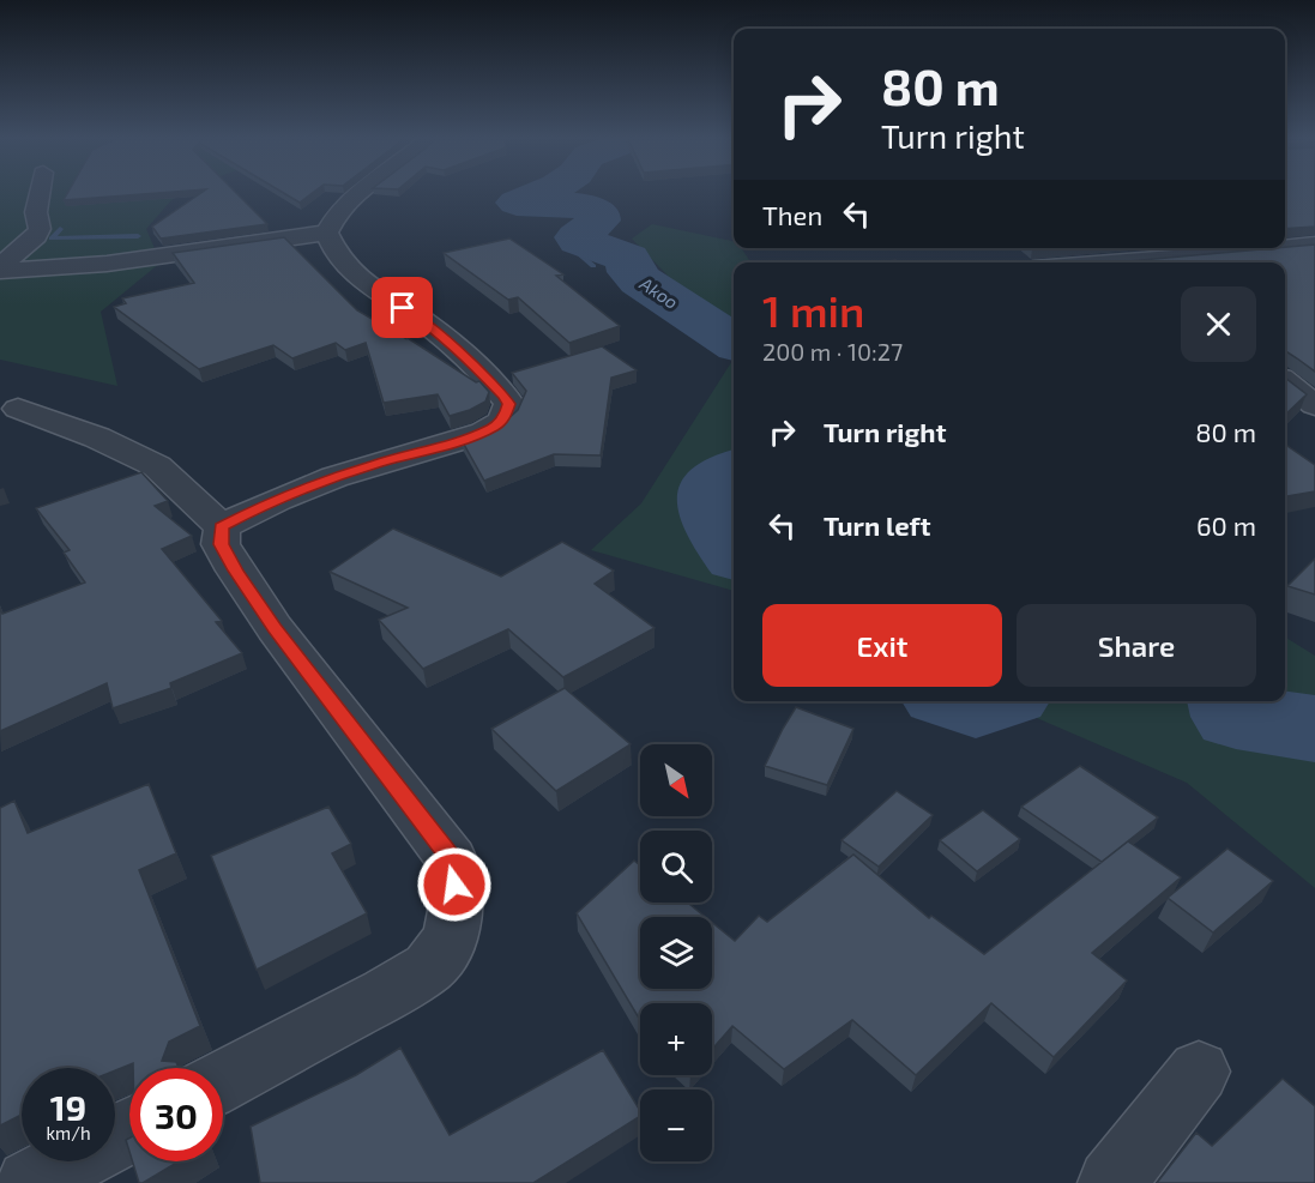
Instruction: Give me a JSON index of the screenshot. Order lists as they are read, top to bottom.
{
  "water": ["Akoo"],
  "north": "bottom right",
  "page": {
    "turn": ["80 m", "Turn right"],
    "then": "Then",
    "heading": ["1 min", "200 m · 10:27"],
    "list": [
      {
        "name": "Turn right",
        "value": "80 m"
      },
      {
        "name": "Turn left",
        "value": "60 m"
      }
    ],
    "buttons": ["Exit", "Share"],
    "map_buttons": ["+", "−"],
    "speed": "19 km/h",
    "limit": "30"
  }
}
